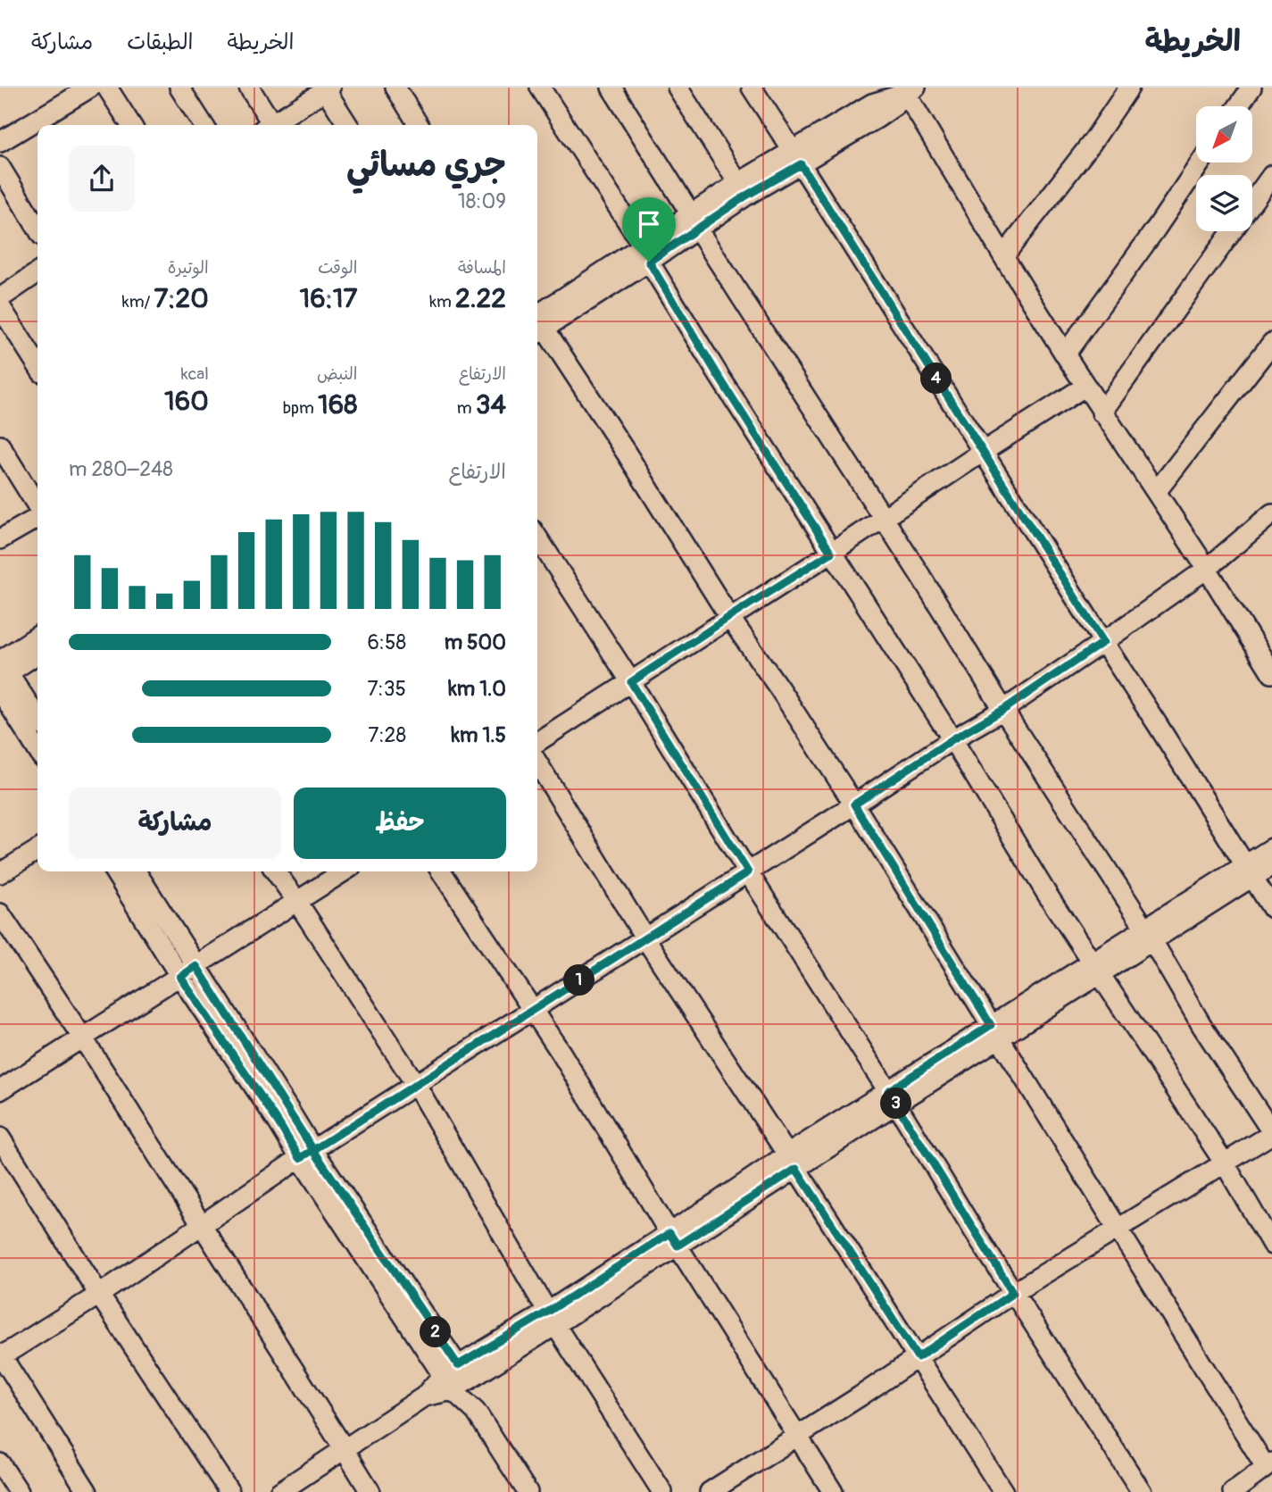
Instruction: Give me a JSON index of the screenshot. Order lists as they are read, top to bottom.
{
  "north": "bottom left",
  "page": {
    "header": "الخريطة",
    "nav": ["الخريطة", "الطبقات", "مشاركة"],
    "heading": ["جري مسائي", "18:09"],
    "stats": [
      ["المسافة", "2.22 km"],
      ["الوقت", "16:17"],
      ["الوتيرة", "7:20 /km"],
      ["الارتفاع", "34 m"],
      ["النبض", "168 bpm"],
      ["kcal", "160"]
    ],
    "pins": [
      "4",
      "1",
      "3",
      "2"
    ],
    "chart": ["الارتفاع", "248–280 m"],
    "list": [
      {
        "name": "500 m",
        "note": "6:58"
      },
      {
        "name": "1.0 km",
        "note": "7:35"
      },
      {
        "name": "1.5 km",
        "note": "7:28"
      }
    ],
    "buttons": ["حفظ", "مشاركة"]
  }
}
